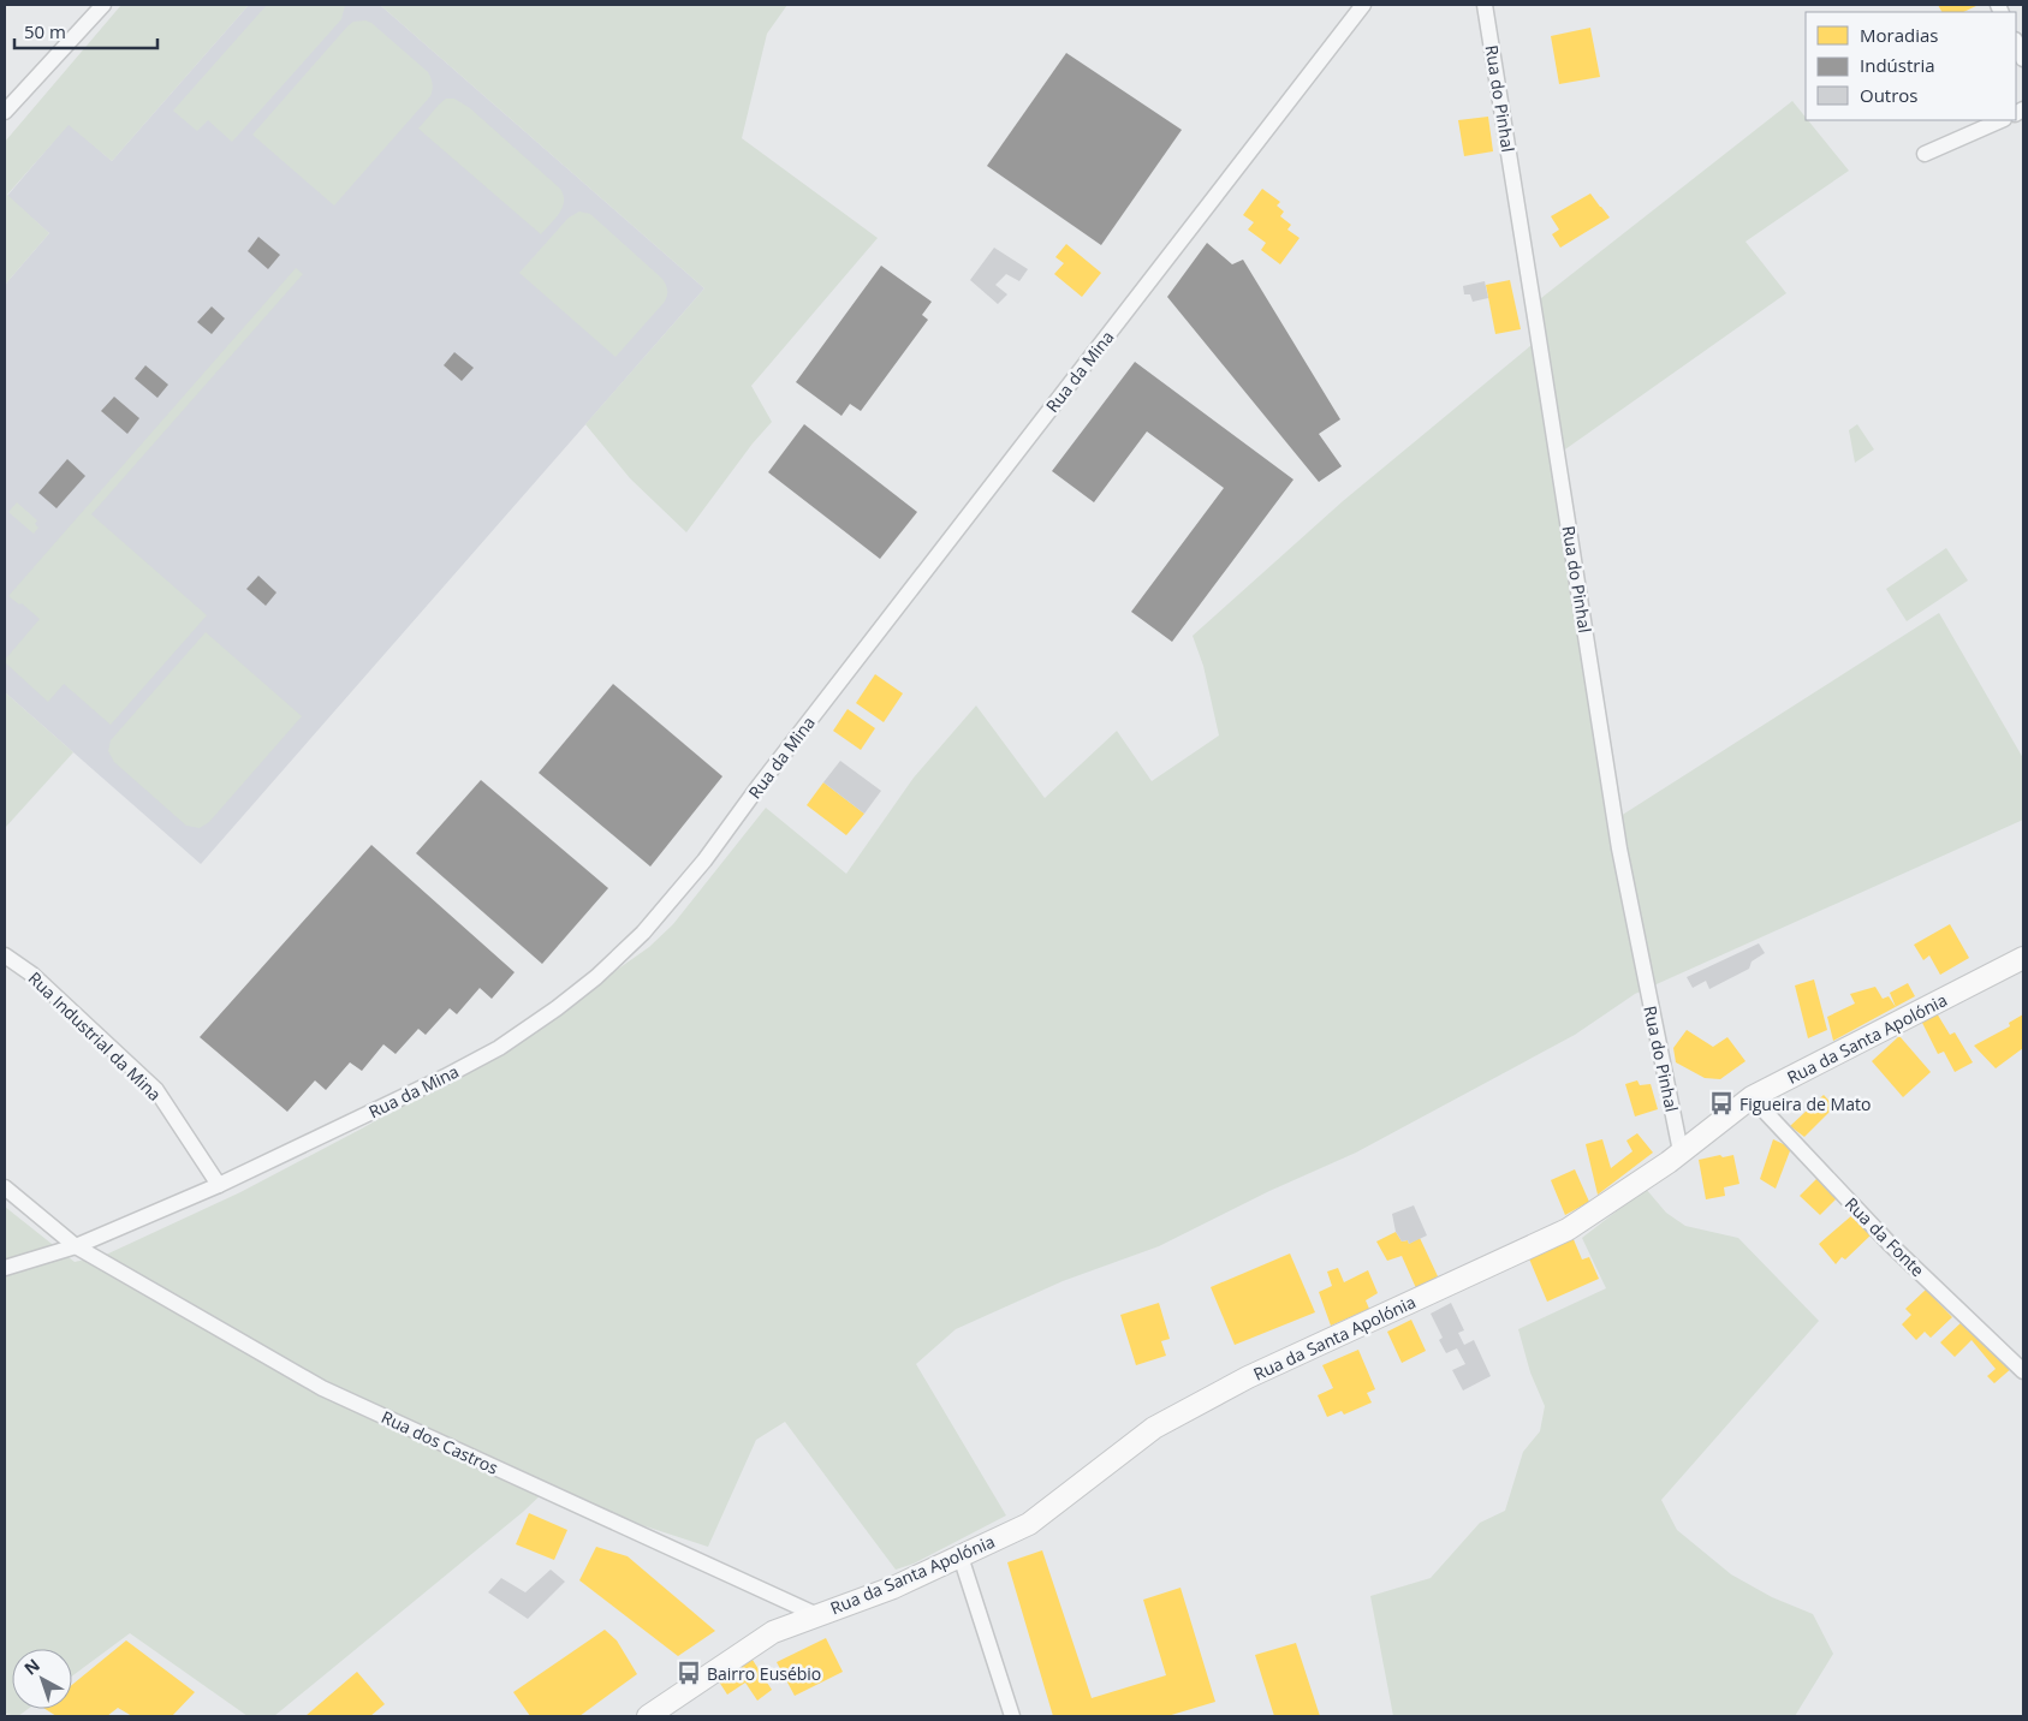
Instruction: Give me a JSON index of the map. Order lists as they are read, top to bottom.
{
  "streets": {
    "street": [
      "Rua do Pinhal",
      "Rua da Mina",
      "Rua Industrial da Mina",
      "Rua da Santa Apolónia",
      "Rua da Fonte",
      "Rua dos Castros"
    ]
  },
  "crossings": [
    ["Rua do Pinhal", "Rua da Santa Apolónia"],
    ["Rua da Mina", "Rua Industrial da Mina"],
    ["Rua da Mina", "Rua dos Castros"],
    ["Rua da Santa Apolónia", "Rua da Fonte"],
    ["Rua da Santa Apolónia", "Rua dos Castros"]
  ],
  "places": {
    "bus stop": ["Figueira de Mato", "Bairro Eusébio"]
  },
  "legend": ["Moradias", "Indústria", "Outros"],
  "scale_bar": "50 m",
  "north": "top left"
}
